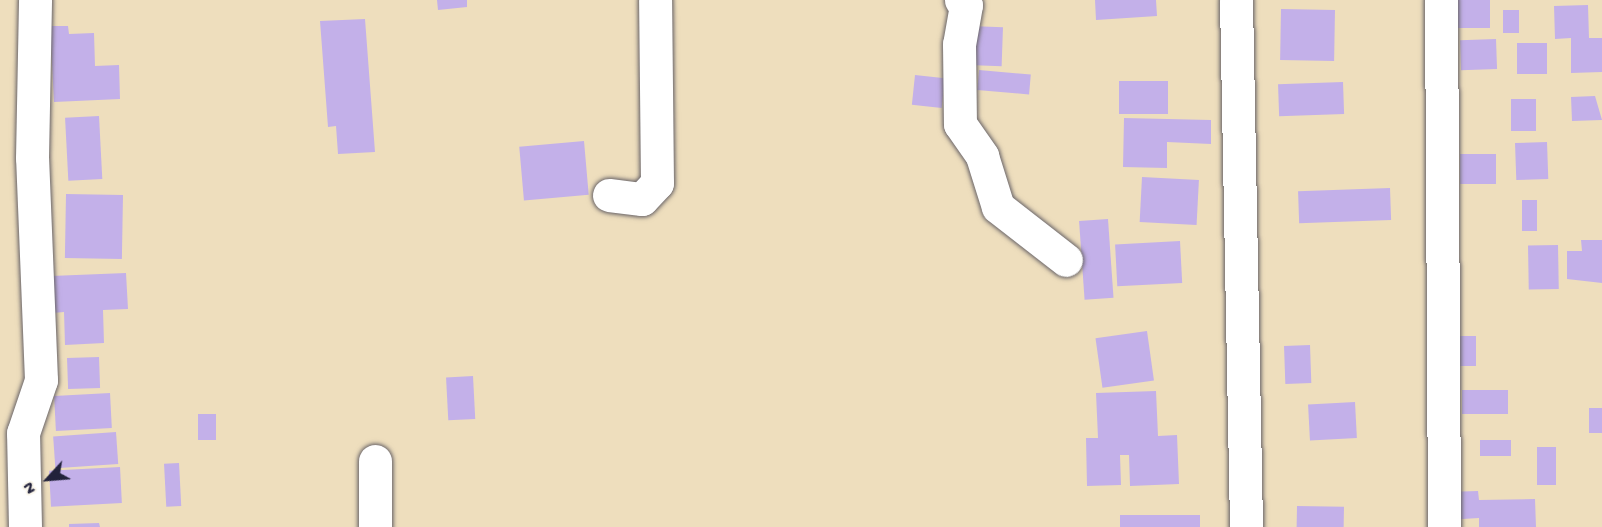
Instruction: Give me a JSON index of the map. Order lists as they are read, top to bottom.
{
  "north": "bottom left"
}
